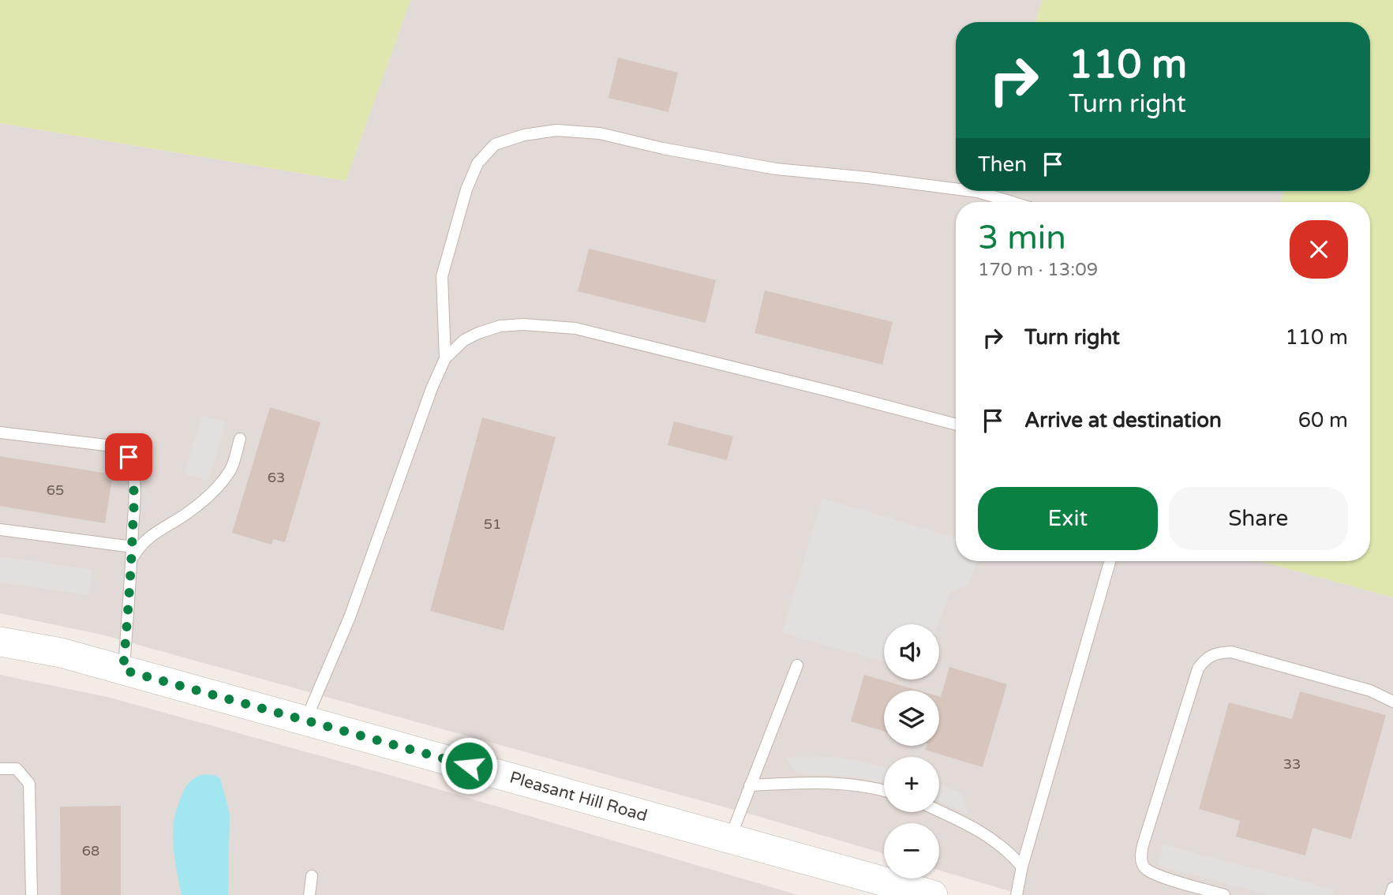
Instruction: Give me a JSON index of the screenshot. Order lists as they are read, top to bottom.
{
  "streets": {
    "street": ["Pleasant Hill Road"]
  },
  "house_numbers": [
    "63",
    "65",
    "51",
    "33",
    "68"
  ],
  "page": {
    "turn": ["110 m", "Turn right"],
    "then": "Then",
    "heading": ["3 min", "170 m · 13:09"],
    "list": [
      {
        "name": "Turn right",
        "value": "110 m"
      },
      {
        "name": "Arrive at destination",
        "value": "60 m"
      }
    ],
    "buttons": ["Exit", "Share"],
    "map_buttons": ["+", "−"]
  }
}
